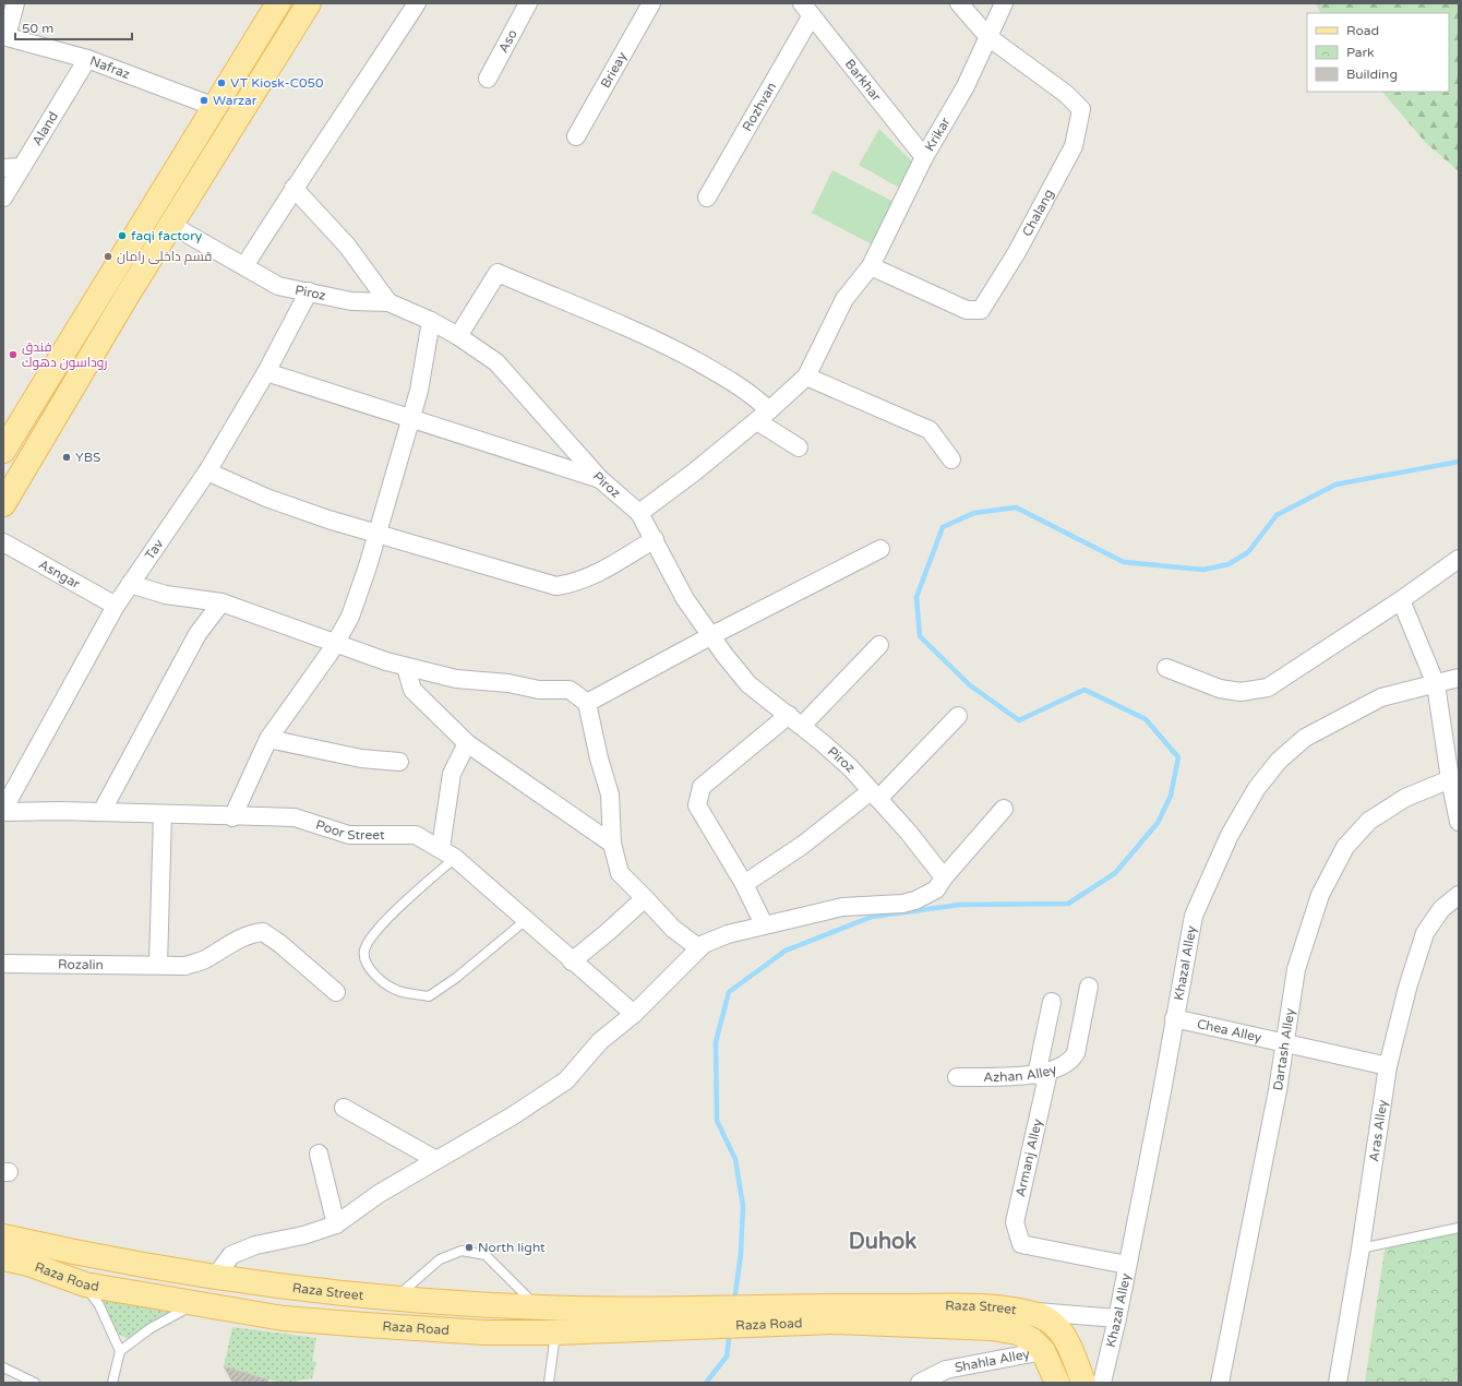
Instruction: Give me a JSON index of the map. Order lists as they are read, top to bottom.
{
  "streets": {
    "main road": ["Raza Road", "Raza Street"],
    "street": [
      "Aso",
      "Nafraz",
      "Brieay",
      "Barkhar",
      "Rozhvan",
      "Aland",
      "Krikar",
      "Chalang",
      "Piroz",
      "Tav",
      "Asngar",
      "Poor Street",
      "Rozalin",
      "Khazal Alley",
      "Chea Alley",
      "Dartash Alley",
      "Azhan Alley",
      "Aras Alley",
      "Armanj Alley",
      "Shahla Alley"
    ]
  },
  "crossings": [
    ["Nafraz", "Aland"],
    ["Barkhar", "Rozhvan"],
    ["Barkhar", "Krikar"],
    ["Krikar", "Chalang"],
    ["Piroz", "Tav"],
    ["Tav", "Asngar"],
    ["Tav", "Poor Street"],
    ["Khazal Alley", "Chea Alley"],
    ["Khazal Alley", "Armanj Alley"],
    ["Chea Alley", "Dartash Alley"],
    ["Chea Alley", "Aras Alley"],
    ["Azhan Alley", "Armanj Alley"],
    ["Raza Road", "Raza Street"],
    ["Raza Street", "Shahla Alley"]
  ],
  "districts": ["Duhok"],
  "places": [
    "VT Kiosk-C050",
    "Warzar",
    "faqi factory",
    "قسم داخلی رامان",
    "فندق روداسون دهوك",
    "YBS",
    "North light"
  ],
  "legend": ["Road", "Park", "Building"],
  "scale_bar": "50 m"
}
